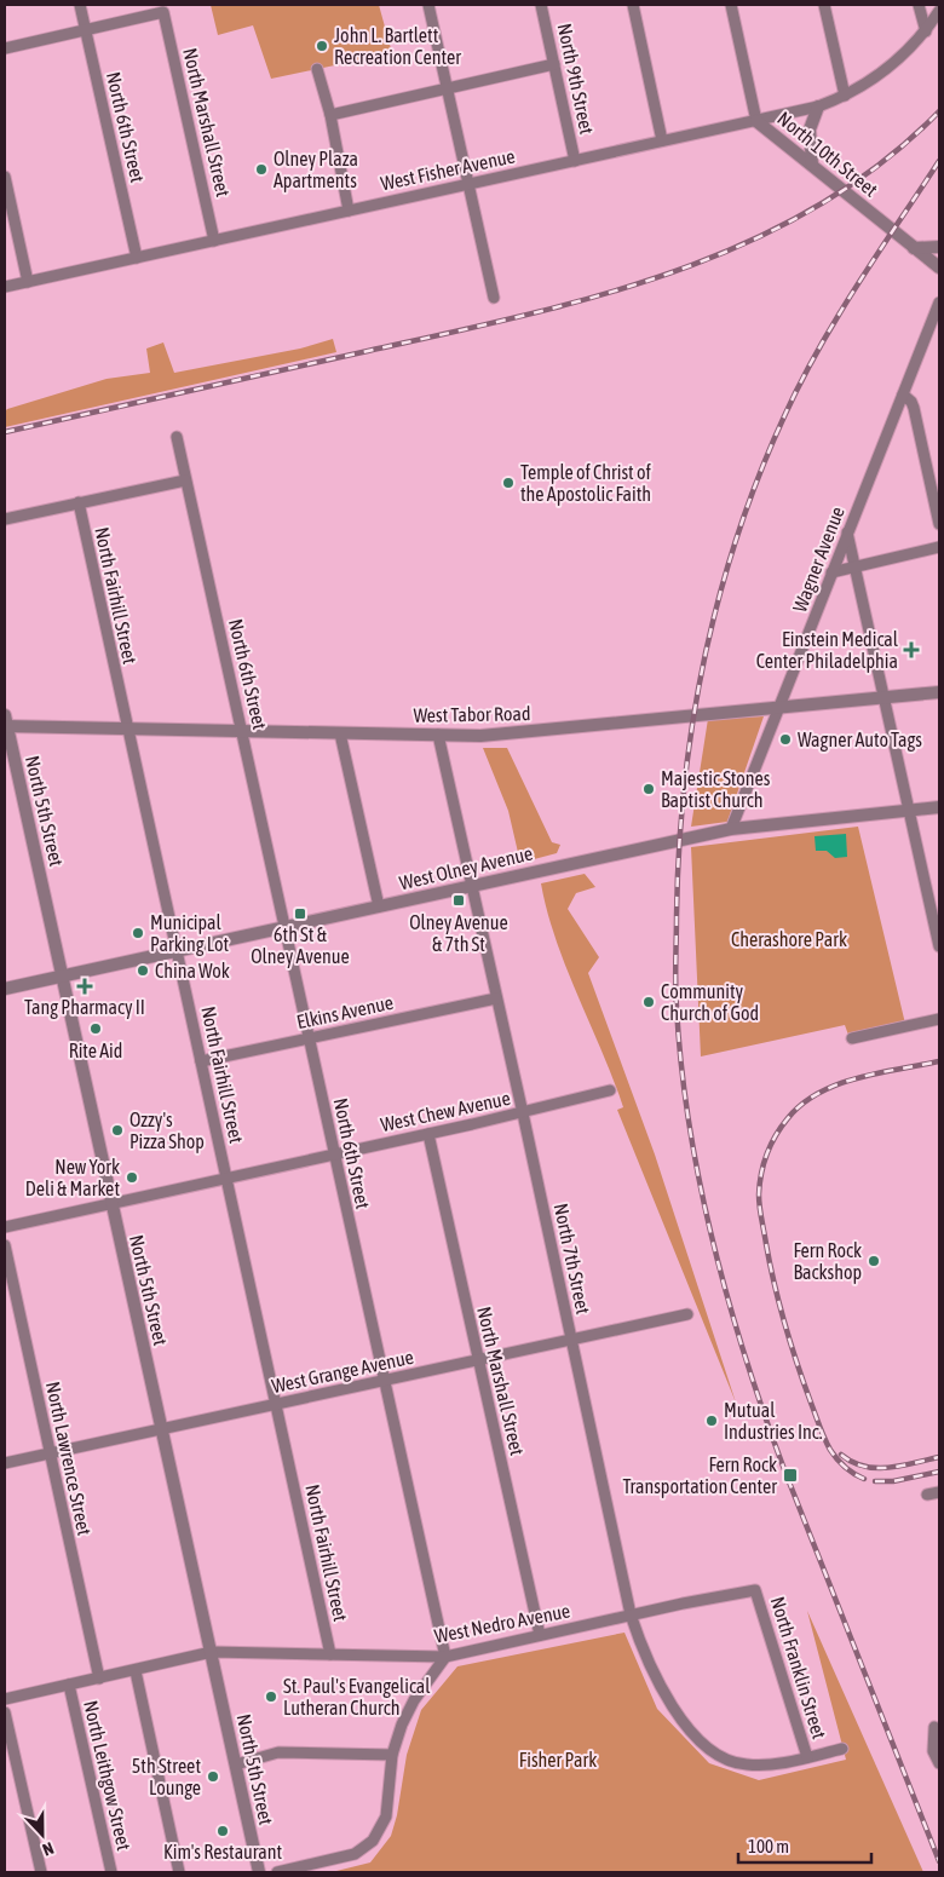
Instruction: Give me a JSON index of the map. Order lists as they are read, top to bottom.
{
  "streets": {
    "street": [
      "North 9th Street",
      "North Marshall Street",
      "North 6th Street",
      "North 10th Street",
      "West Fisher Avenue",
      "Wagner Avenue",
      "North Fairhill Street",
      "West Tabor Road",
      "North 5th Street",
      "West Olney Avenue",
      "Elkins Avenue",
      "West Chew Avenue",
      "North 7th Street",
      "West Grange Avenue",
      "North Lawrence Street",
      "West Nedro Avenue",
      "North Franklin Street",
      "North Leithgow Street"
    ]
  },
  "crossings": [
    ["North 9th Street", "West Fisher Avenue"],
    ["North Marshall Street", "North 6th Street"],
    ["North Marshall Street", "West Fisher Avenue"],
    ["North Marshall Street", "West Chew Avenue"],
    ["North Marshall Street", "West Grange Avenue"],
    ["North Marshall Street", "West Nedro Avenue"],
    ["North 6th Street", "West Fisher Avenue"],
    ["North 6th Street", "West Tabor Road"],
    ["North 6th Street", "West Olney Avenue"],
    ["North 6th Street", "Elkins Avenue"],
    ["North 6th Street", "West Chew Avenue"],
    ["North 6th Street", "West Grange Avenue"],
    ["North 6th Street", "West Nedro Avenue"],
    ["North 10th Street", "West Fisher Avenue"],
    ["Wagner Avenue", "West Tabor Road"],
    ["Wagner Avenue", "West Olney Avenue"],
    ["North Fairhill Street", "West Tabor Road"],
    ["North Fairhill Street", "West Olney Avenue"],
    ["North Fairhill Street", "Elkins Avenue"],
    ["North Fairhill Street", "West Chew Avenue"],
    ["North Fairhill Street", "West Grange Avenue"],
    ["North Fairhill Street", "West Nedro Avenue"],
    ["West Tabor Road", "North 5th Street"],
    ["West Tabor Road", "North 7th Street"],
    ["North 5th Street", "West Olney Avenue"],
    ["North 5th Street", "West Chew Avenue"],
    ["North 5th Street", "West Grange Avenue"],
    ["North 5th Street", "West Nedro Avenue"],
    ["West Olney Avenue", "North 7th Street"],
    ["Elkins Avenue", "North 7th Street"],
    ["West Chew Avenue", "North 7th Street"],
    ["North 7th Street", "West Grange Avenue"],
    ["North 7th Street", "West Nedro Avenue"],
    ["North 7th Street", "North Franklin Street"],
    ["West Grange Avenue", "North Lawrence Street"],
    ["North Lawrence Street", "West Nedro Avenue"],
    ["West Nedro Avenue", "North Franklin Street"],
    ["West Nedro Avenue", "North Leithgow Street"]
  ],
  "parks": ["Cherashore Park", "Fisher Park"],
  "places": {
    "other": [
      "John L. Bartlett Recreation Center",
      "Olney Plaza Apartments",
      "Temple of Christ of the Apostolic Faith",
      "Wagner Auto Tags",
      "Majestic Stones Baptist Church",
      "Municipal Parking Lot",
      "China Wok",
      "Community Church of God",
      "Rite Aid",
      "Ozzy's Pizza Shop",
      "New York Deli & Market",
      "Fern Rock Backshop",
      "Mutual Industries Inc.",
      "St. Paul's Evangelical Lutheran Church",
      "5th Street Lounge",
      "Kim's Restaurant"
    ],
    "health": ["Einstein Medical Center Philadelphia", "Tang Pharmacy II"],
    "transit": ["Olney Avenue & 7th St", "6th St & Olney Avenue", "Fern Rock Transportation Center"]
  },
  "scale_bar": "100 m",
  "north": "bottom"
}
